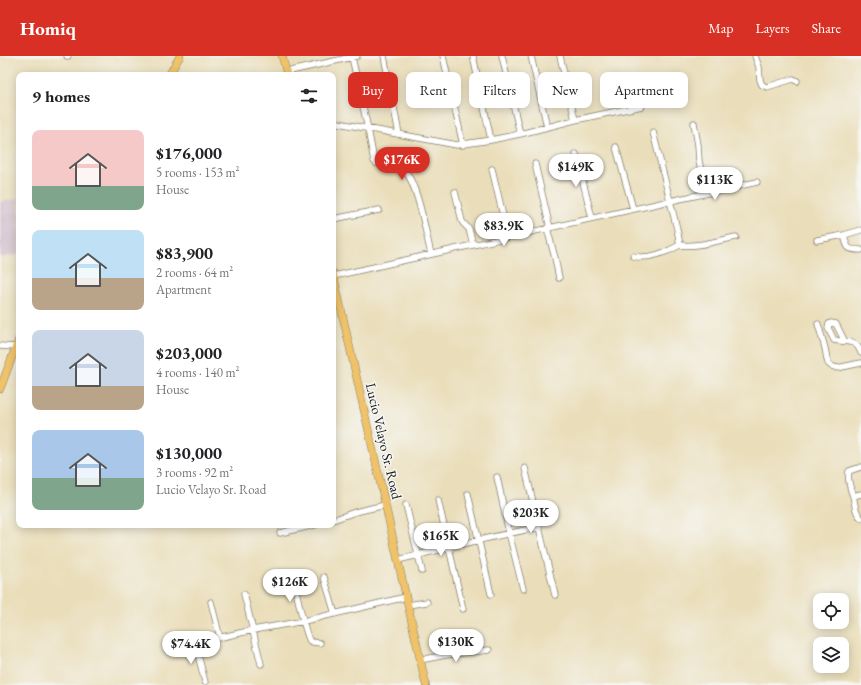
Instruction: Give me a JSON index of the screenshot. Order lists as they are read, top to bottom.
{
  "streets": {
    "main road": ["Lucio Velayo Sr. Road"]
  },
  "page": {
    "header": "Homiq",
    "nav": ["Map", "Layers", "Share"],
    "chip": [
      "Buy",
      "Rent",
      "Filters",
      "New",
      "Apartment"
    ],
    "heading": "9 homes",
    "list": [
      {
        "name": "$176,000",
        "note": "5 rooms · 153 m² · House"
      },
      {
        "name": "$83,900",
        "note": "2 rooms · 64 m² · Apartment"
      },
      {
        "name": "$203,000",
        "note": "4 rooms · 140 m² · House"
      },
      {
        "name": "$130,000",
        "note": "3 rooms · 92 m² · Lucio Velayo Sr. Road"
      }
    ],
    "price": [
      "$176K",
      "$149K",
      "$113K",
      "$83.9K",
      "$203K",
      "$165K",
      "$126K",
      "$130K",
      "$74.4K"
    ]
  }
}
